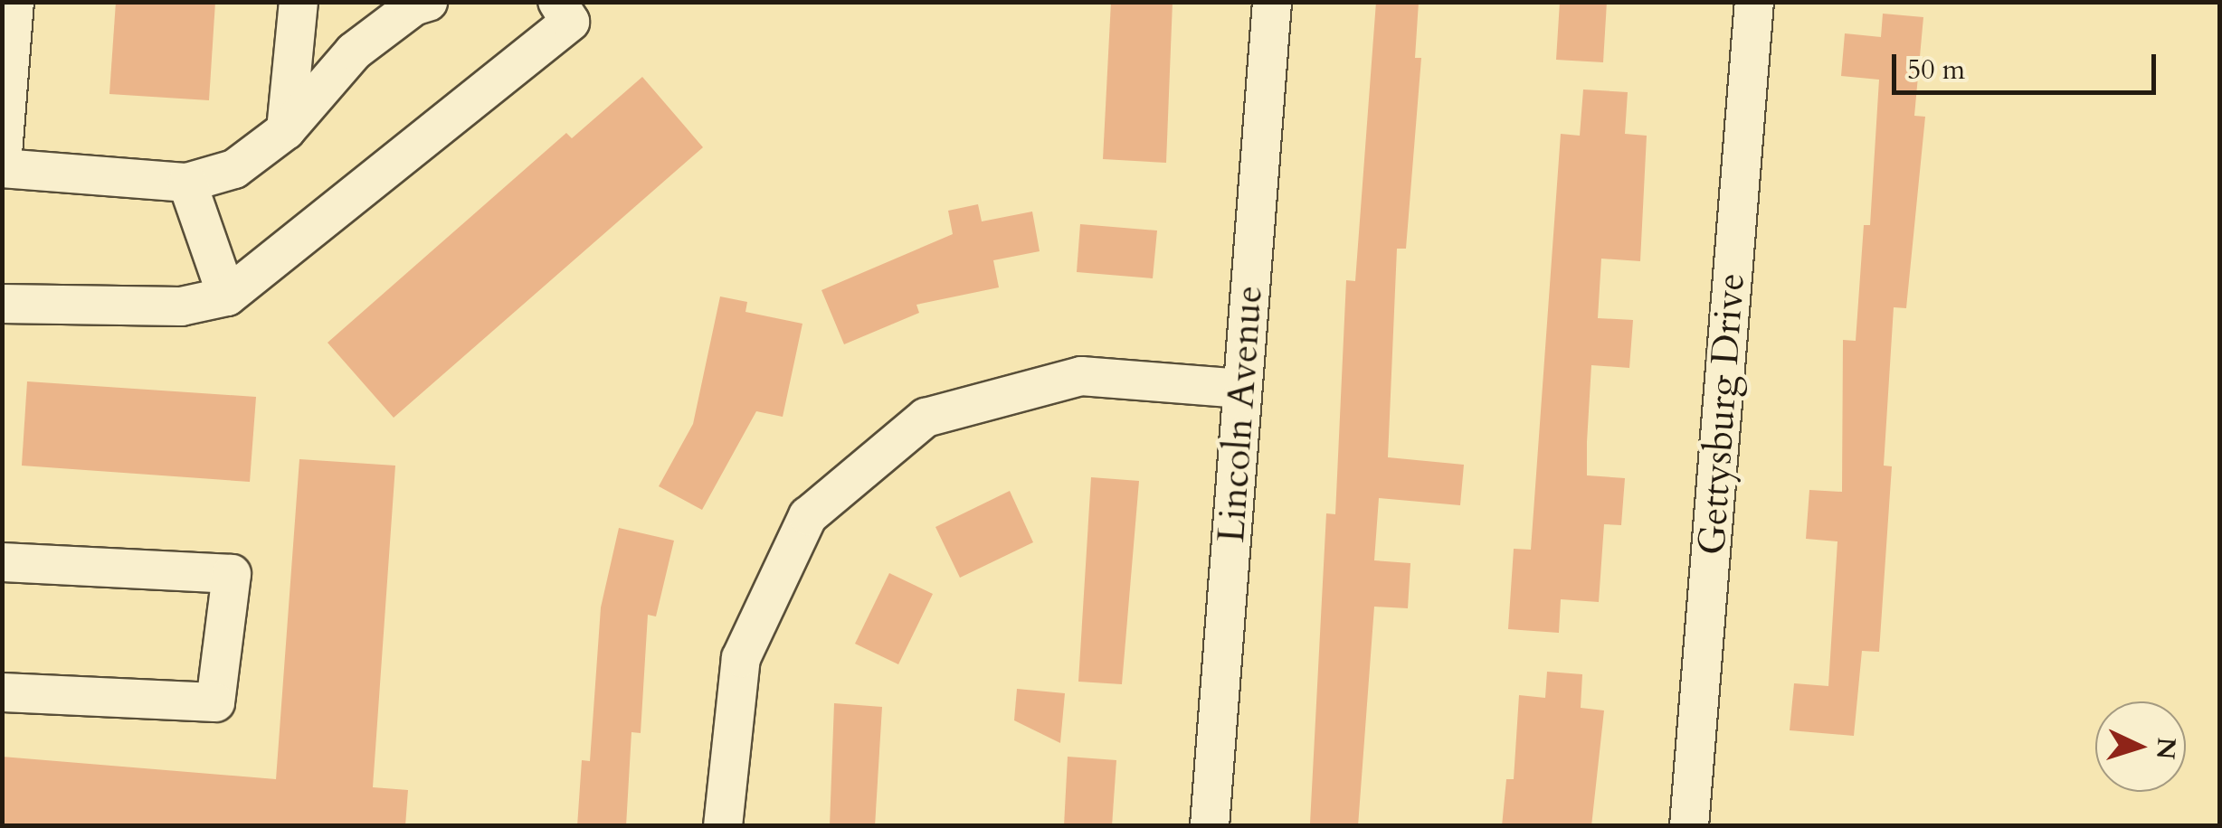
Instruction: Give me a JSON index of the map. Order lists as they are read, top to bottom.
{
  "streets": {
    "street": ["Lincoln Avenue", "Gettysburg Drive"]
  },
  "scale_bar": "50 m",
  "north": "right"
}
